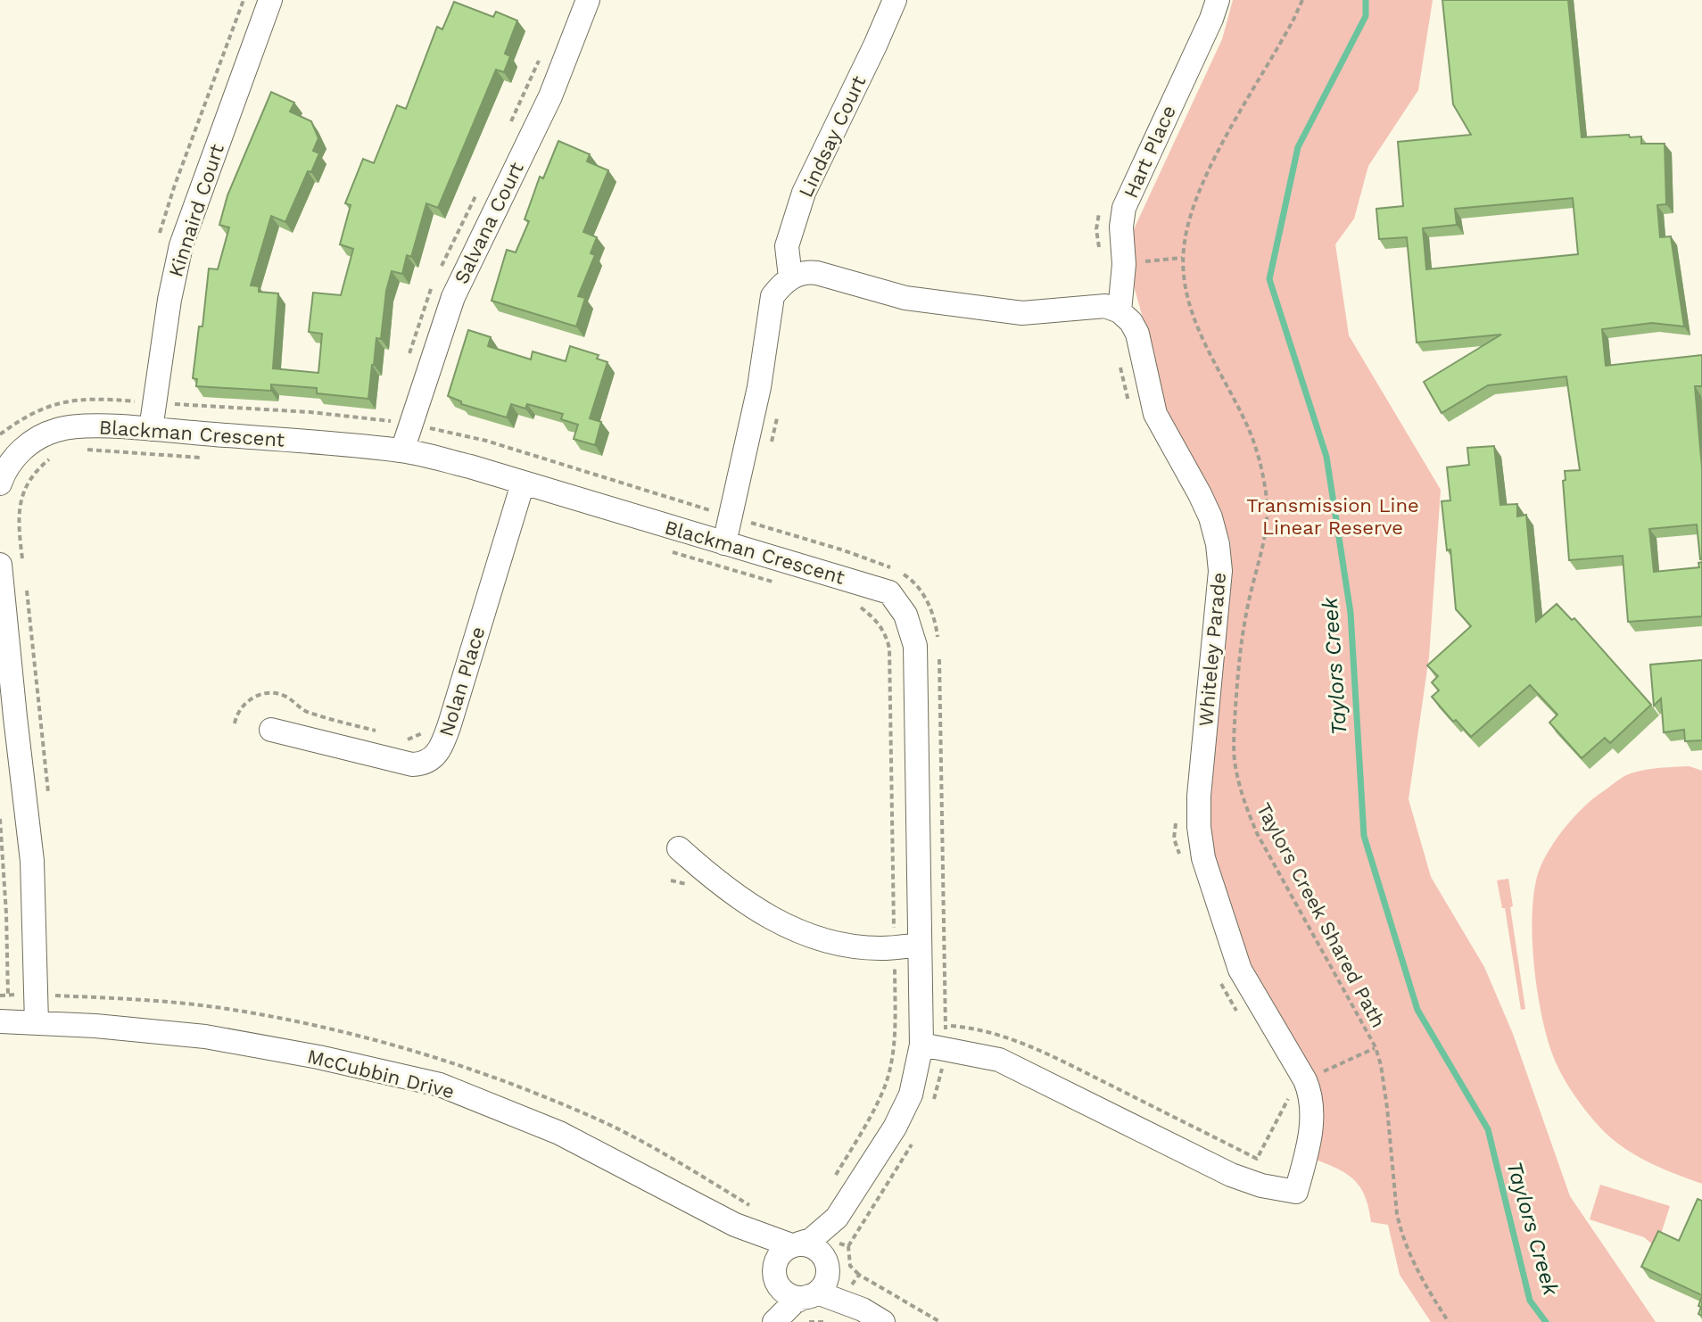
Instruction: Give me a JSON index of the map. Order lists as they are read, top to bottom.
{
  "streets": {
    "street": [
      "Lindsay Court",
      "Hart Place",
      "Kinnaird Court",
      "Salvana Court",
      "Blackman Crescent",
      "Whiteley Parade",
      "Nolan Place",
      "McCubbin Drive"
    ],
    "path": ["Taylors Creek Shared Path"]
  },
  "crossings": [
    ["Hart Place", "Whiteley Parade"],
    ["Kinnaird Court", "Blackman Crescent"],
    ["Salvana Court", "Blackman Crescent"],
    ["Blackman Crescent", "Whiteley Parade"],
    ["Blackman Crescent", "Nolan Place"],
    ["Blackman Crescent", "McCubbin Drive"]
  ],
  "water": ["Taylors Creek"],
  "parks": ["Transmission Line Linear Reserve"]
}
